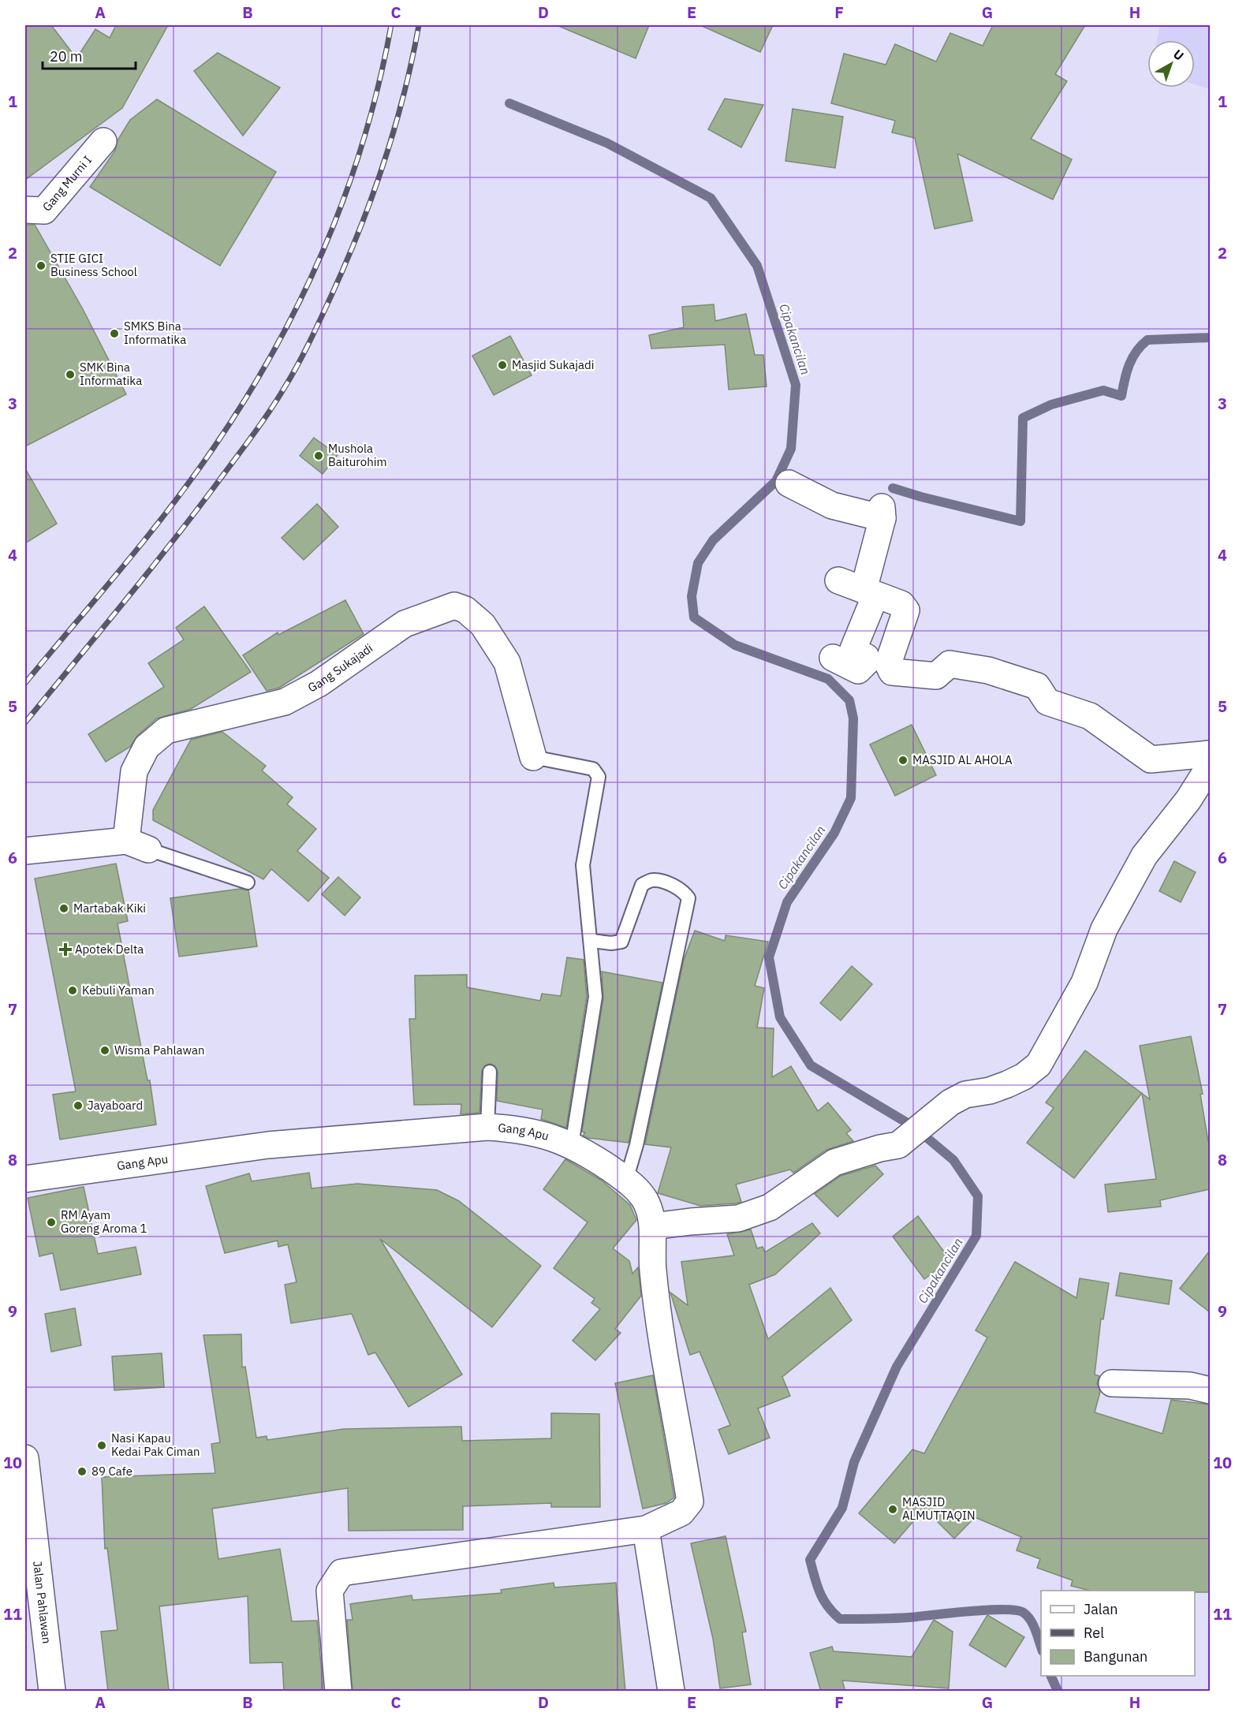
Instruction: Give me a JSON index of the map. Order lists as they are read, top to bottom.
{
  "streets": {
    "street": [
      "Gang Murni I",
      "Gang Sukajadi",
      "Gang Apu",
      "Jalan Pahlawan"
    ]
  },
  "water": ["Cipakancilan"],
  "places": {
    "other": [
      "STIE GICI Business School",
      "SMKS Bina Informatika",
      "Masjid Sukajadi",
      "SMK Bina Informatika",
      "Mushola Baiturohim",
      "MASJID AL AHOLA",
      "Martabak Kiki",
      "Kebuli Yaman",
      "Wisma Pahlawan",
      "Jayaboard",
      "RM Ayam Goreng Aroma 1",
      "Nasi Kapau Kedai Pak Ciman",
      "89 Cafe",
      "MASJID ALMUTTAQIN"
    ],
    "health": ["Apotek Delta"]
  },
  "legend": ["Jalan", "Rel", "Bangunan"],
  "scale_bar": "20 m",
  "north": "top right",
  "grid": {
    "columns": [
      "A",
      "B",
      "C",
      "D",
      "E",
      "F",
      "G",
      "H"
    ],
    "rows": [
      "1",
      "2",
      "3",
      "4",
      "5",
      "6",
      "7",
      "8",
      "9",
      "10",
      "11"
    ]
  }
}
